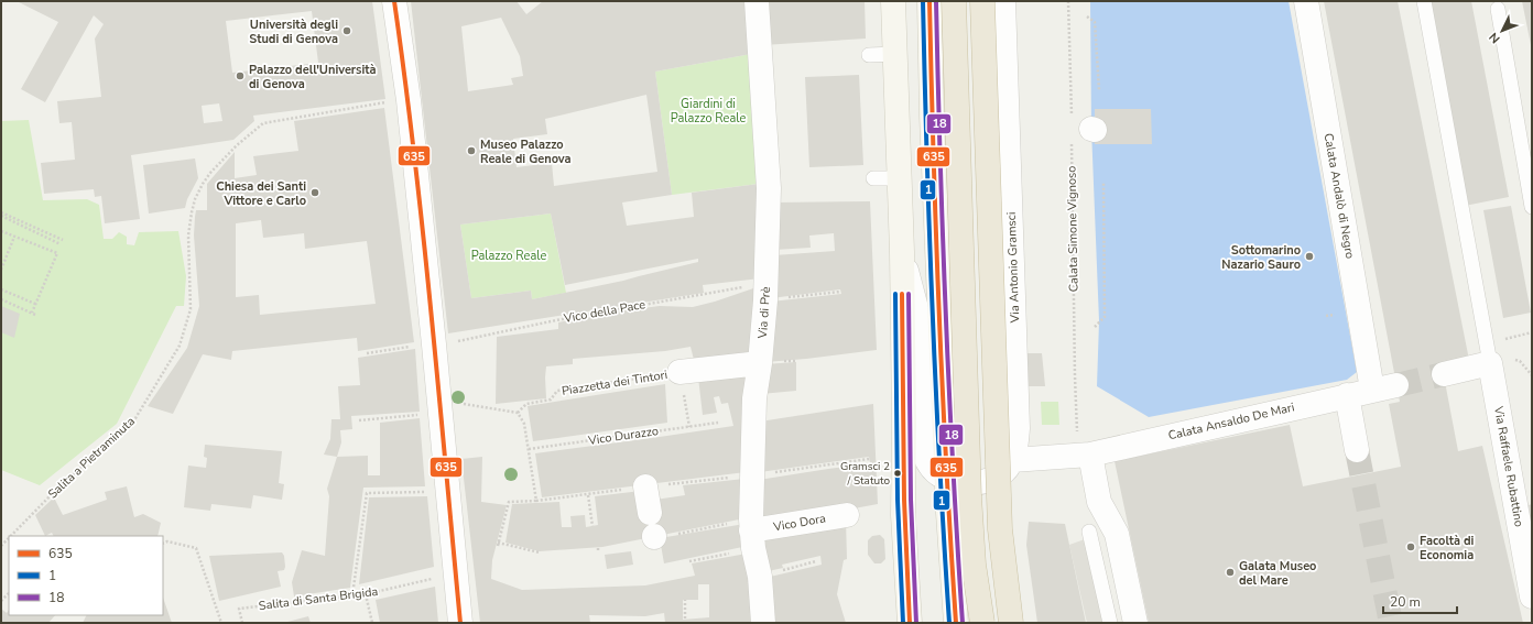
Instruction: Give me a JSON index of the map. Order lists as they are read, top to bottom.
{
  "streets": {
    "street": [
      "Calata Andalò di Negro",
      "Via Antonio Gramsci",
      "Via di Prè",
      "Calata Ansaldo De Mari",
      "Via Raffaele Rubattino",
      "Vico Dora"
    ],
    "path": [
      "Calata Simone Vignoso",
      "Vico della Pace",
      "Piazzetta dei Tintori",
      "Vico Durazzo",
      "Salita a Pietraminuta",
      "Salita di Santa Brigida"
    ]
  },
  "crossings": [
    ["Calata Andalò di Negro", "Calata Ansaldo De Mari"],
    ["Calata Simone Vignoso", "Calata Ansaldo De Mari"],
    ["Via Antonio Gramsci", "Calata Ansaldo De Mari"],
    ["Vico della Pace", "Via di Prè"],
    ["Via di Prè", "Vico Dora"],
    ["Piazzetta dei Tintori", "Vico Durazzo"]
  ],
  "parks": ["Giardini di Palazzo Reale", "Palazzo Reale"],
  "places": [
    "Università degli Studi di Genova",
    "Palazzo dell'Università di Genova",
    "Museo Palazzo Reale di Genova",
    "Chiesa dei Santi Vittore e Carlo",
    "Sottomarino Nazario Sauro",
    "Gramsci 2 / Statuto",
    "Facoltà di Economia",
    "Galata Museo del Mare"
  ],
  "lines": ["transit line 635", "transit line 1", "transit line 18"],
  "legend": ["635", "1", "18"],
  "scale_bar": "20 m",
  "north": "bottom left"
}
